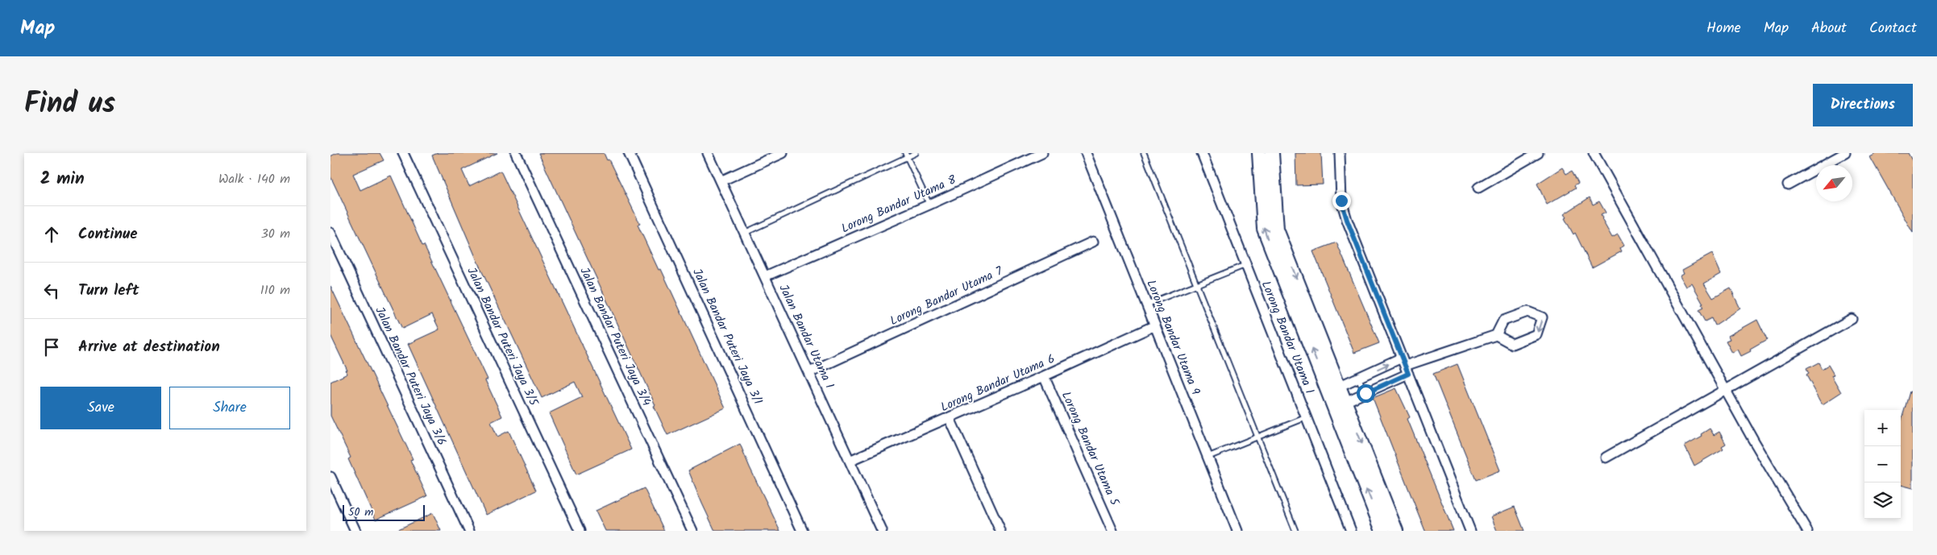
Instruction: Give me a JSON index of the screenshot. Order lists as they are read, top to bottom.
{
  "streets": {
    "street": [
      "Lorong Bandar Utama 8",
      "Lorong Bandar Utama 7",
      "Jalan Bandar Puteri Jaya 3/5",
      "Jalan Bandar Puteri Jaya 3/4",
      "Jalan Bandar Puteri Jaya 3/1",
      "Jalan Bandar Utama 1",
      "Lorong Bandar Utama 9",
      "Lorong Bandar Utama 1",
      "Jalan Bandar Puteri Jaya 3/6",
      "Lorong Bandar Utama 6",
      "Lorong Bandar Utama 5"
    ]
  },
  "crossings": [
    ["Lorong Bandar Utama 8", "Jalan Bandar Utama 1"],
    ["Lorong Bandar Utama 7", "Jalan Bandar Utama 1"],
    ["Jalan Bandar Utama 1", "Lorong Bandar Utama 6"],
    ["Lorong Bandar Utama 9", "Lorong Bandar Utama 6"],
    ["Lorong Bandar Utama 6", "Lorong Bandar Utama 5"]
  ],
  "scale_bar": "50 m",
  "north": "bottom left",
  "page": {
    "header": "Map",
    "nav": [
      "Home",
      "Map",
      "About",
      "Contact"
    ],
    "title": "Find us",
    "buttons": [
      "Directions",
      ["Save", "Share"]
    ],
    "heading": ["2 min", "Walk · 140 m"],
    "list": [
      ["Continue", "30 m"],
      ["Turn left", "110 m"],
      "Arrive at destination"
    ],
    "map_buttons": ["+", "−"],
    "scale": "50 m"
  }
}
